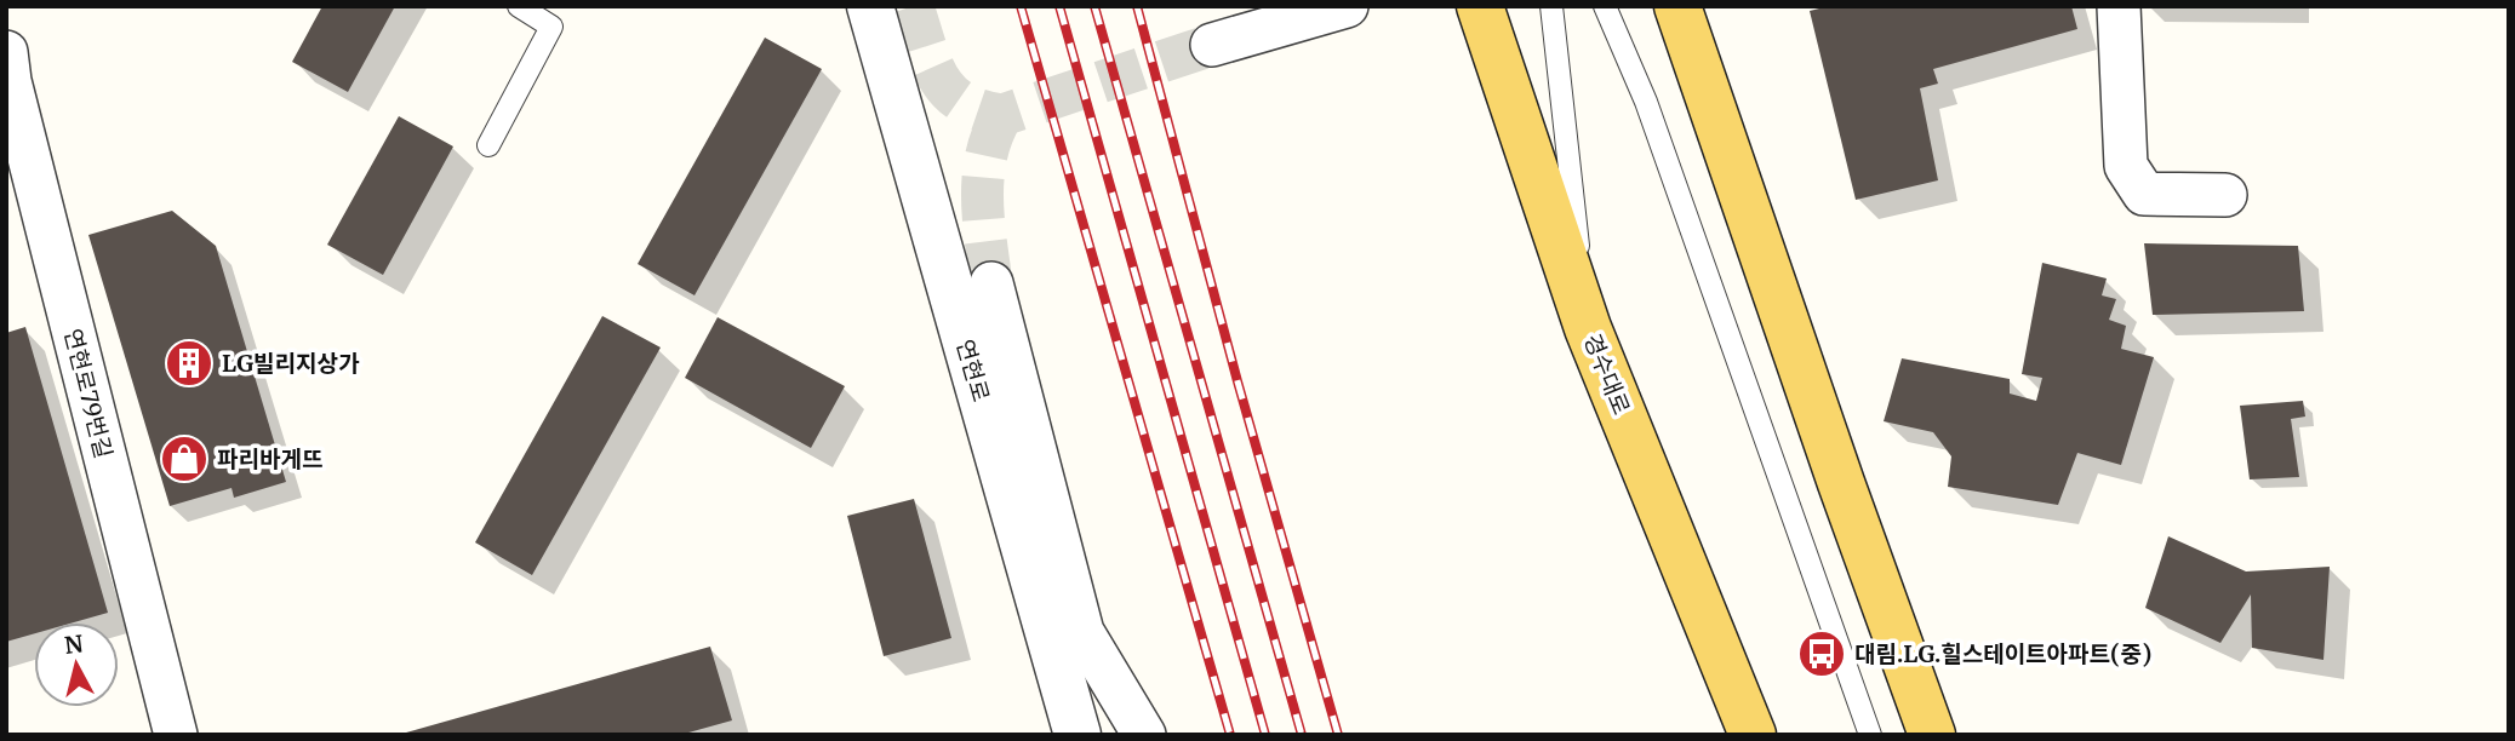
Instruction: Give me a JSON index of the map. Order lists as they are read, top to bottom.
{
  "streets": {
    "main road": ["경수대로"],
    "street": ["연현로", "연현로79번길"]
  },
  "places": {
    "building": ["LG빌리지상가"],
    "shop": ["파리바게뜨"],
    "bus stop": ["대림.LG.힐스테이트아파트(중)"]
  },
  "north": "top"
}
